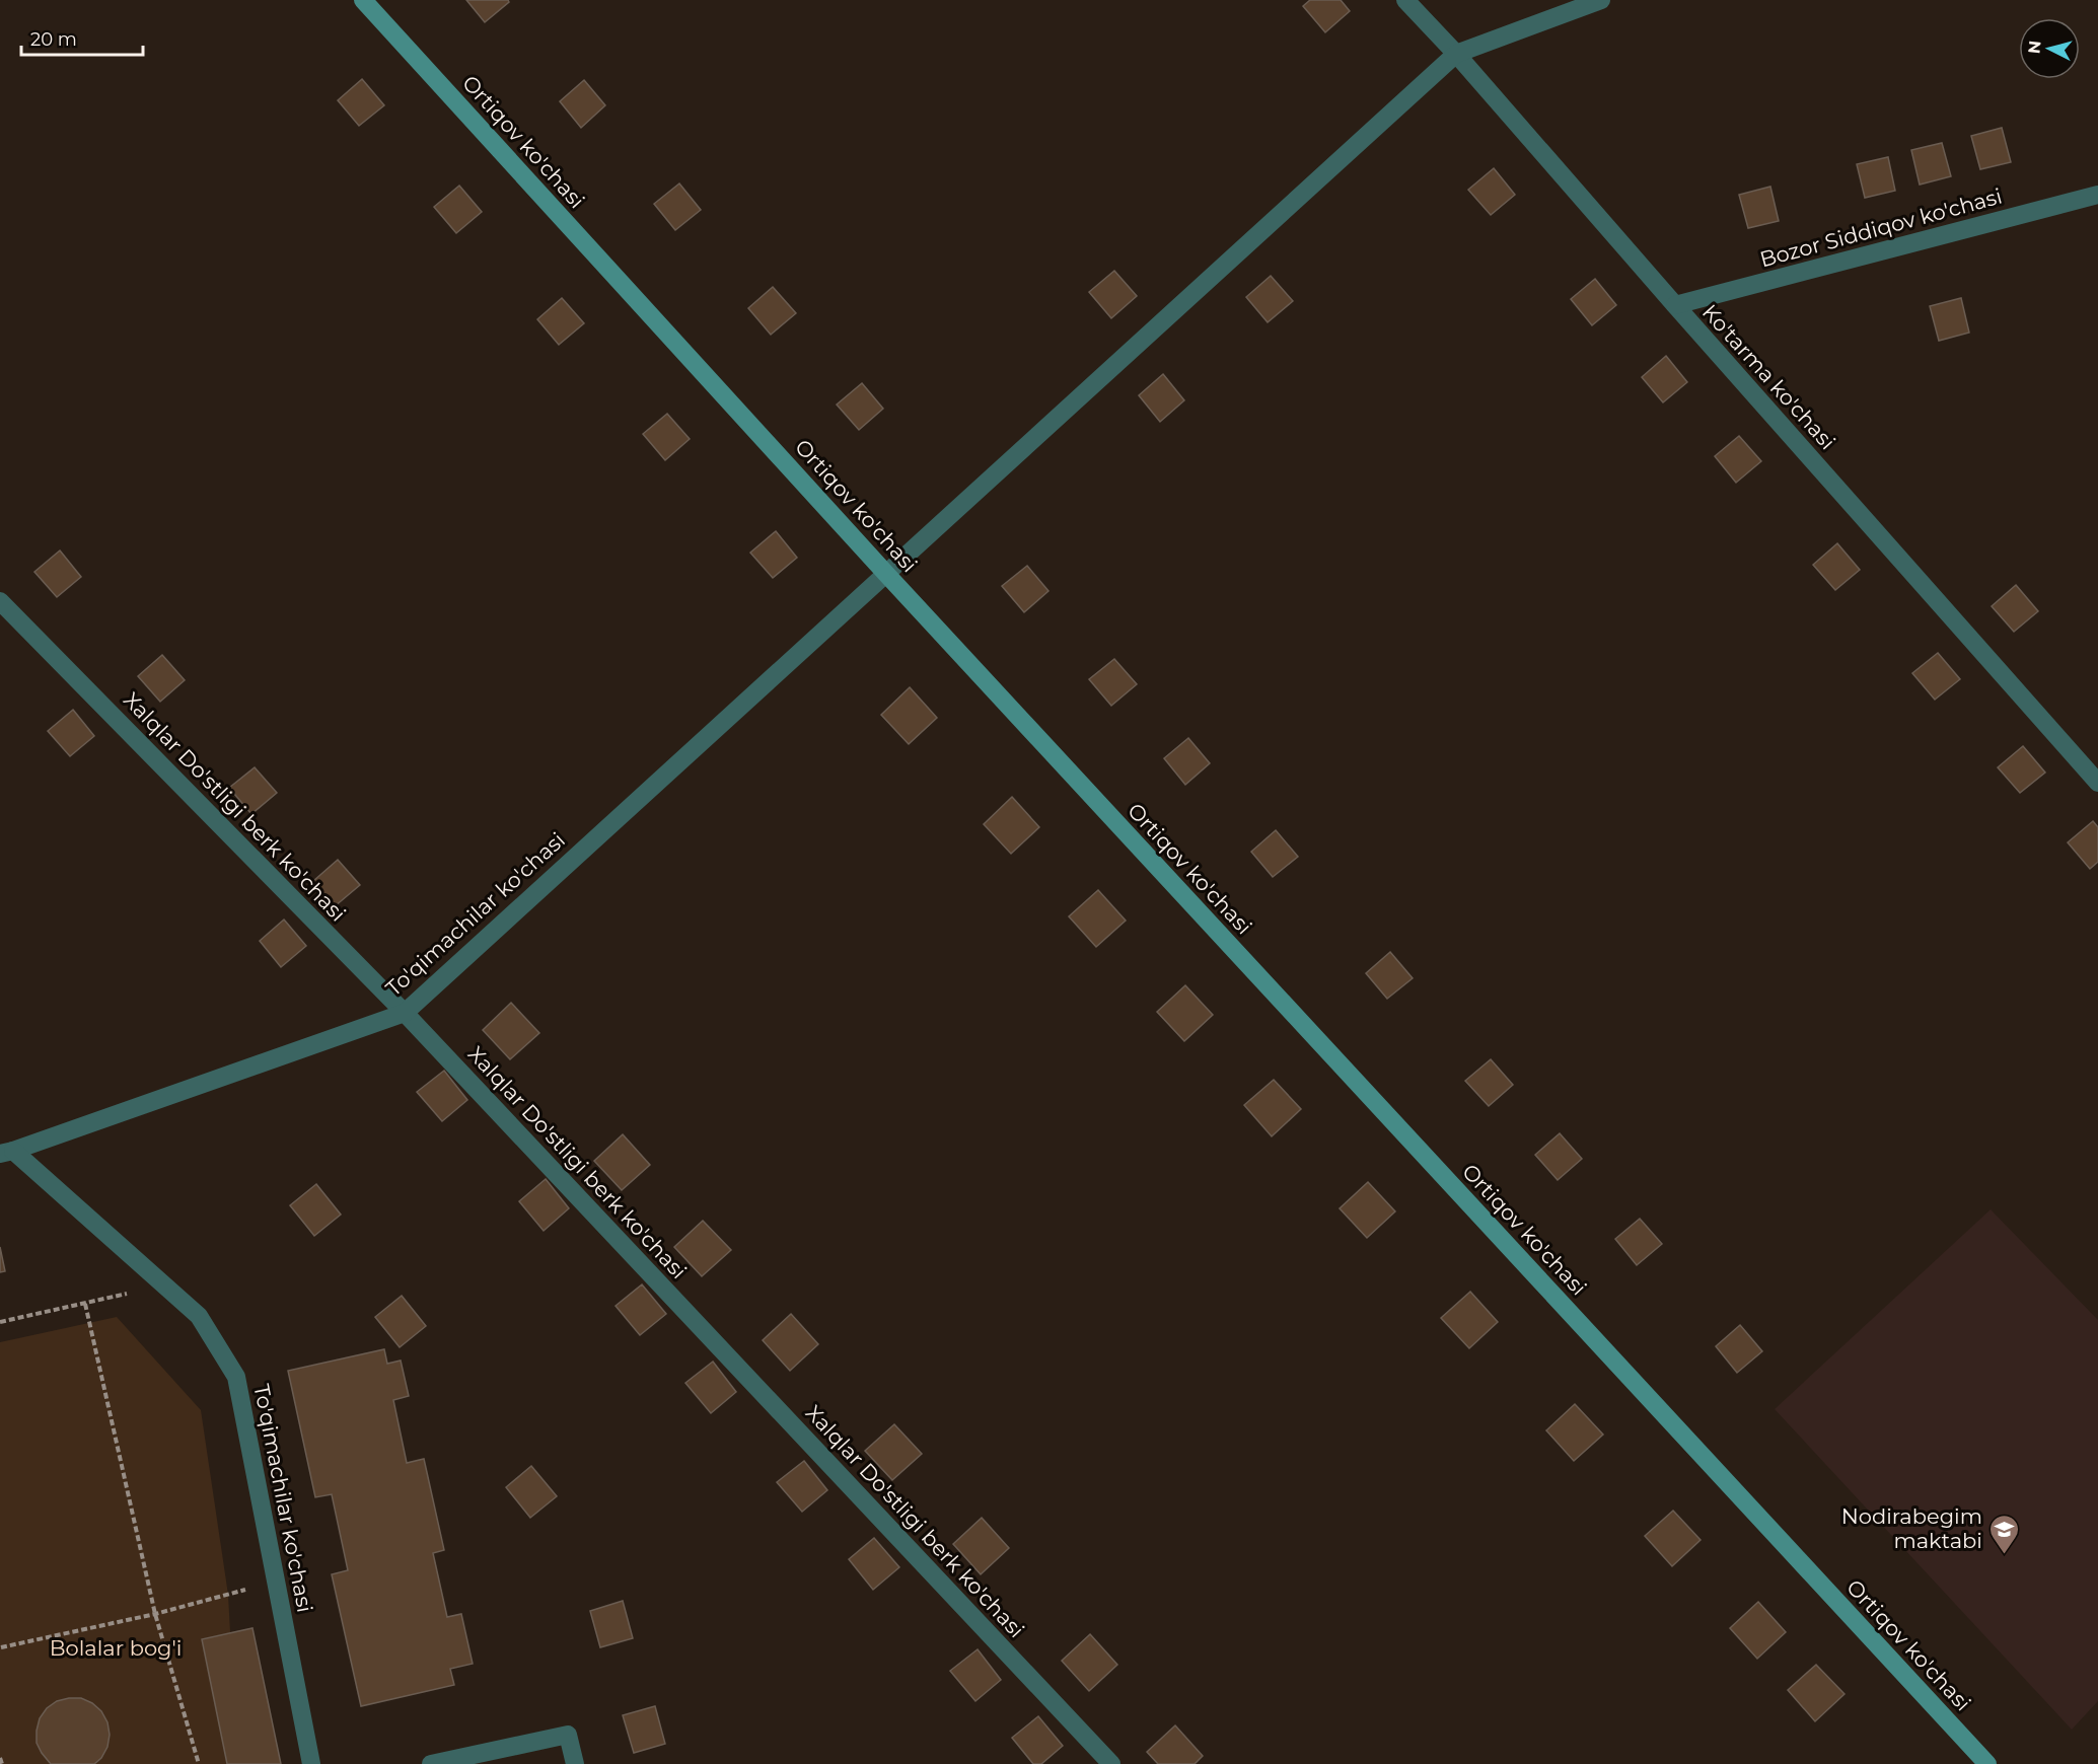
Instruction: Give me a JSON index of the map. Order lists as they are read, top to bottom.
{
  "streets": {
    "street": [
      "Ortiqov ko'chasi",
      "Bozor Siddiqov ko'chasi",
      "Ko'tarma ko'chasi",
      "Xalqlar Do'stligi berk ko'chasi",
      "To'qimachilar ko'chasi"
    ]
  },
  "crossings": [
    ["Ortiqov ko'chasi", "To'qimachilar ko'chasi"],
    ["Bozor Siddiqov ko'chasi", "Ko'tarma ko'chasi"],
    ["Ko'tarma ko'chasi", "To'qimachilar ko'chasi"],
    ["Xalqlar Do'stligi berk ko'chasi", "To'qimachilar ko'chasi"]
  ],
  "parks": ["Bolalar bog'i"],
  "places": {
    "school or university": ["Nodirabegim maktabi"]
  },
  "scale_bar": "20 m",
  "north": "left"
}
